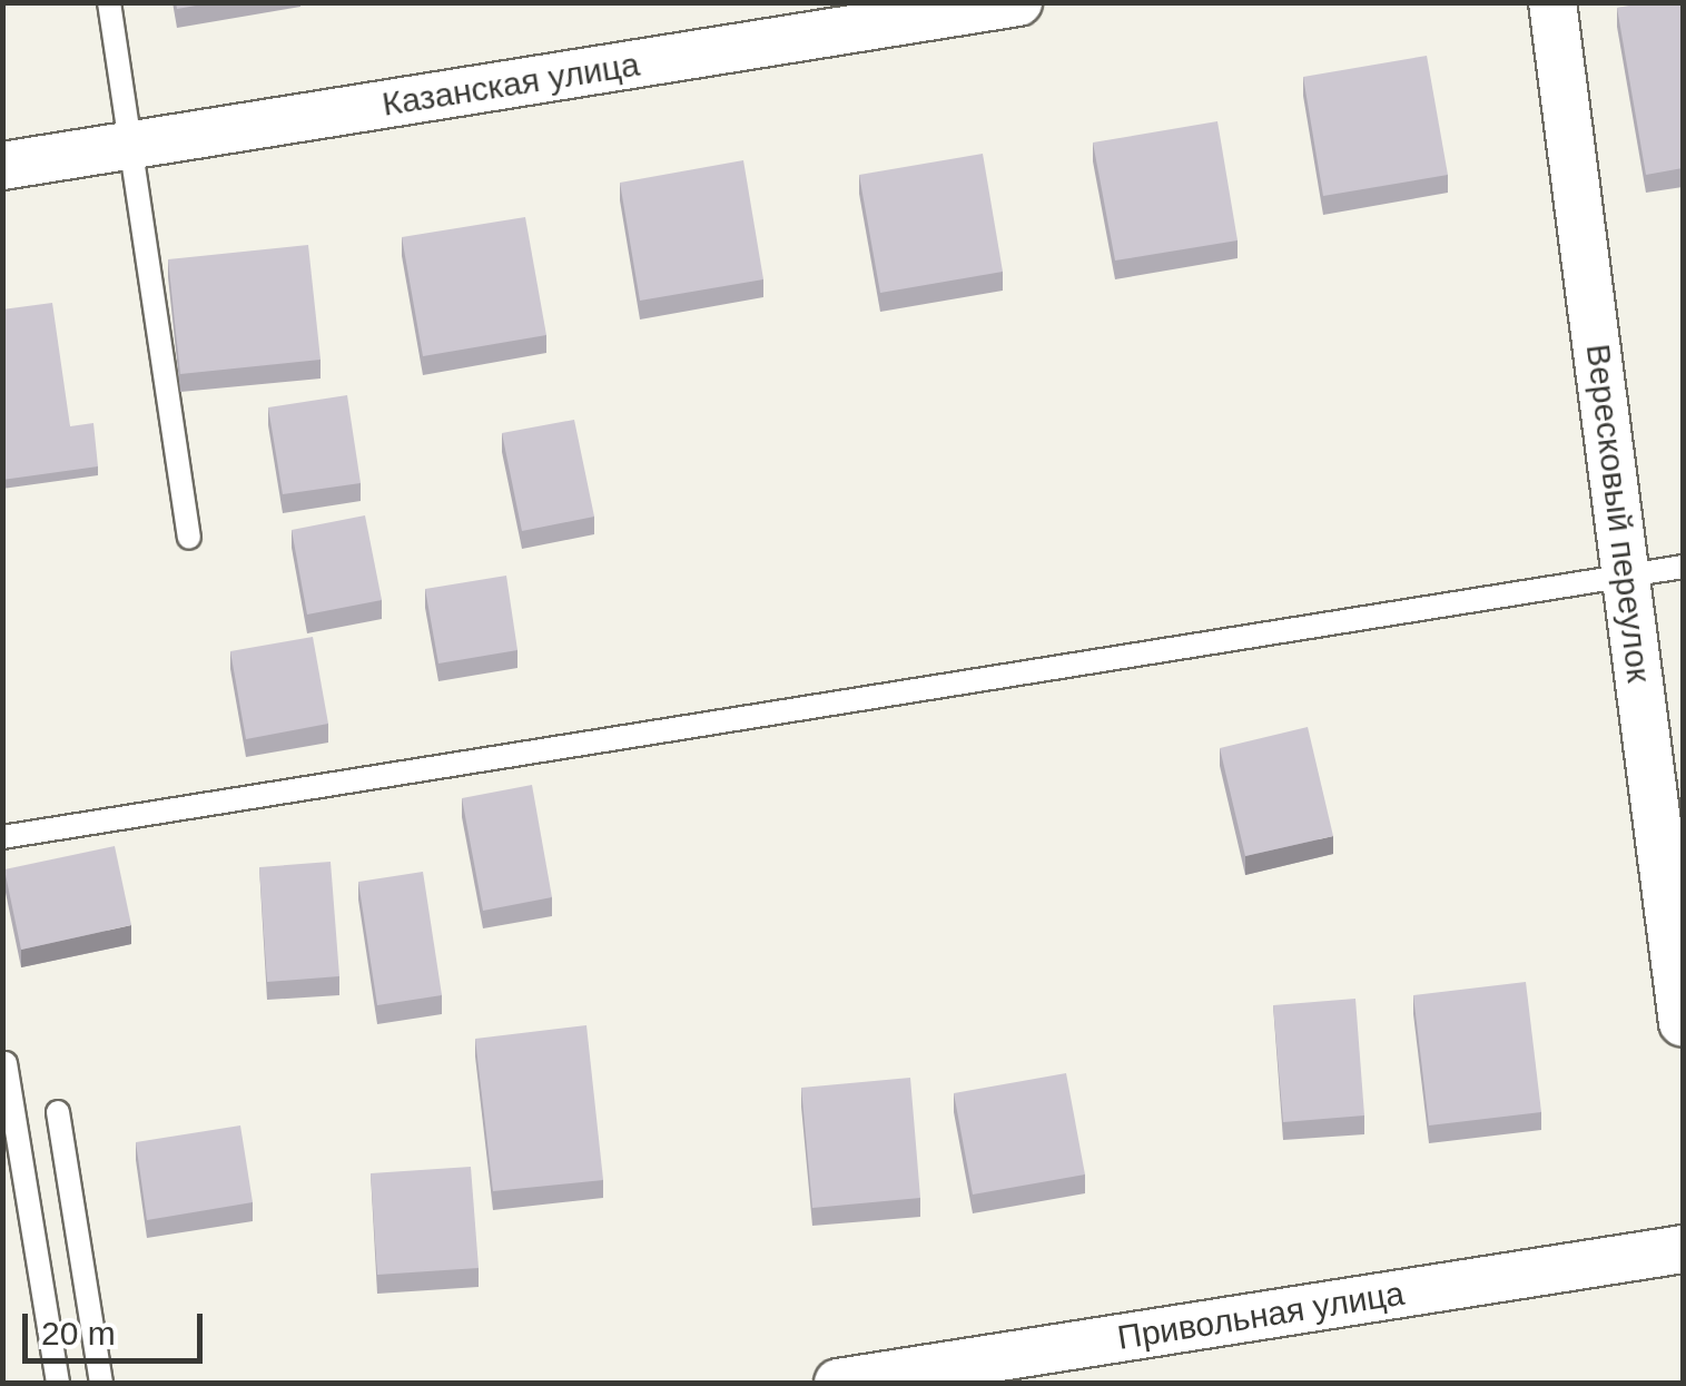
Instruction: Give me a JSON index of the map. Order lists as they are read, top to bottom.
{
  "streets": {
    "street": ["Казанская улица", "Вересковый переулок", "Привольная улица"]
  },
  "scale_bar": "20 m"
}
